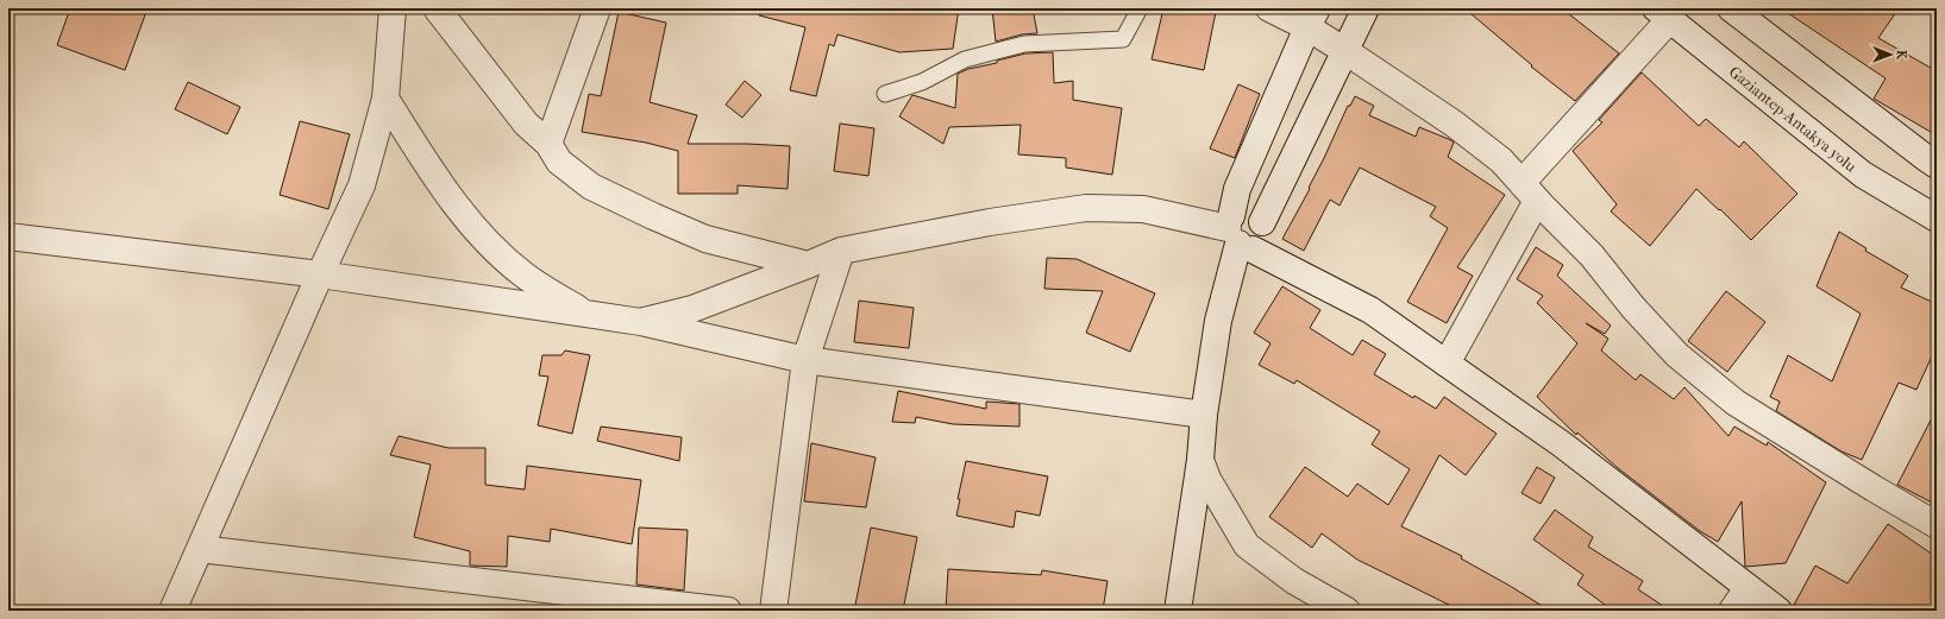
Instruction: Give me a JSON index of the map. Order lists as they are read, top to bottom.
{
  "streets": {
    "street": ["Gaziantep-Antakya yolu"]
  },
  "north": "right"
}
